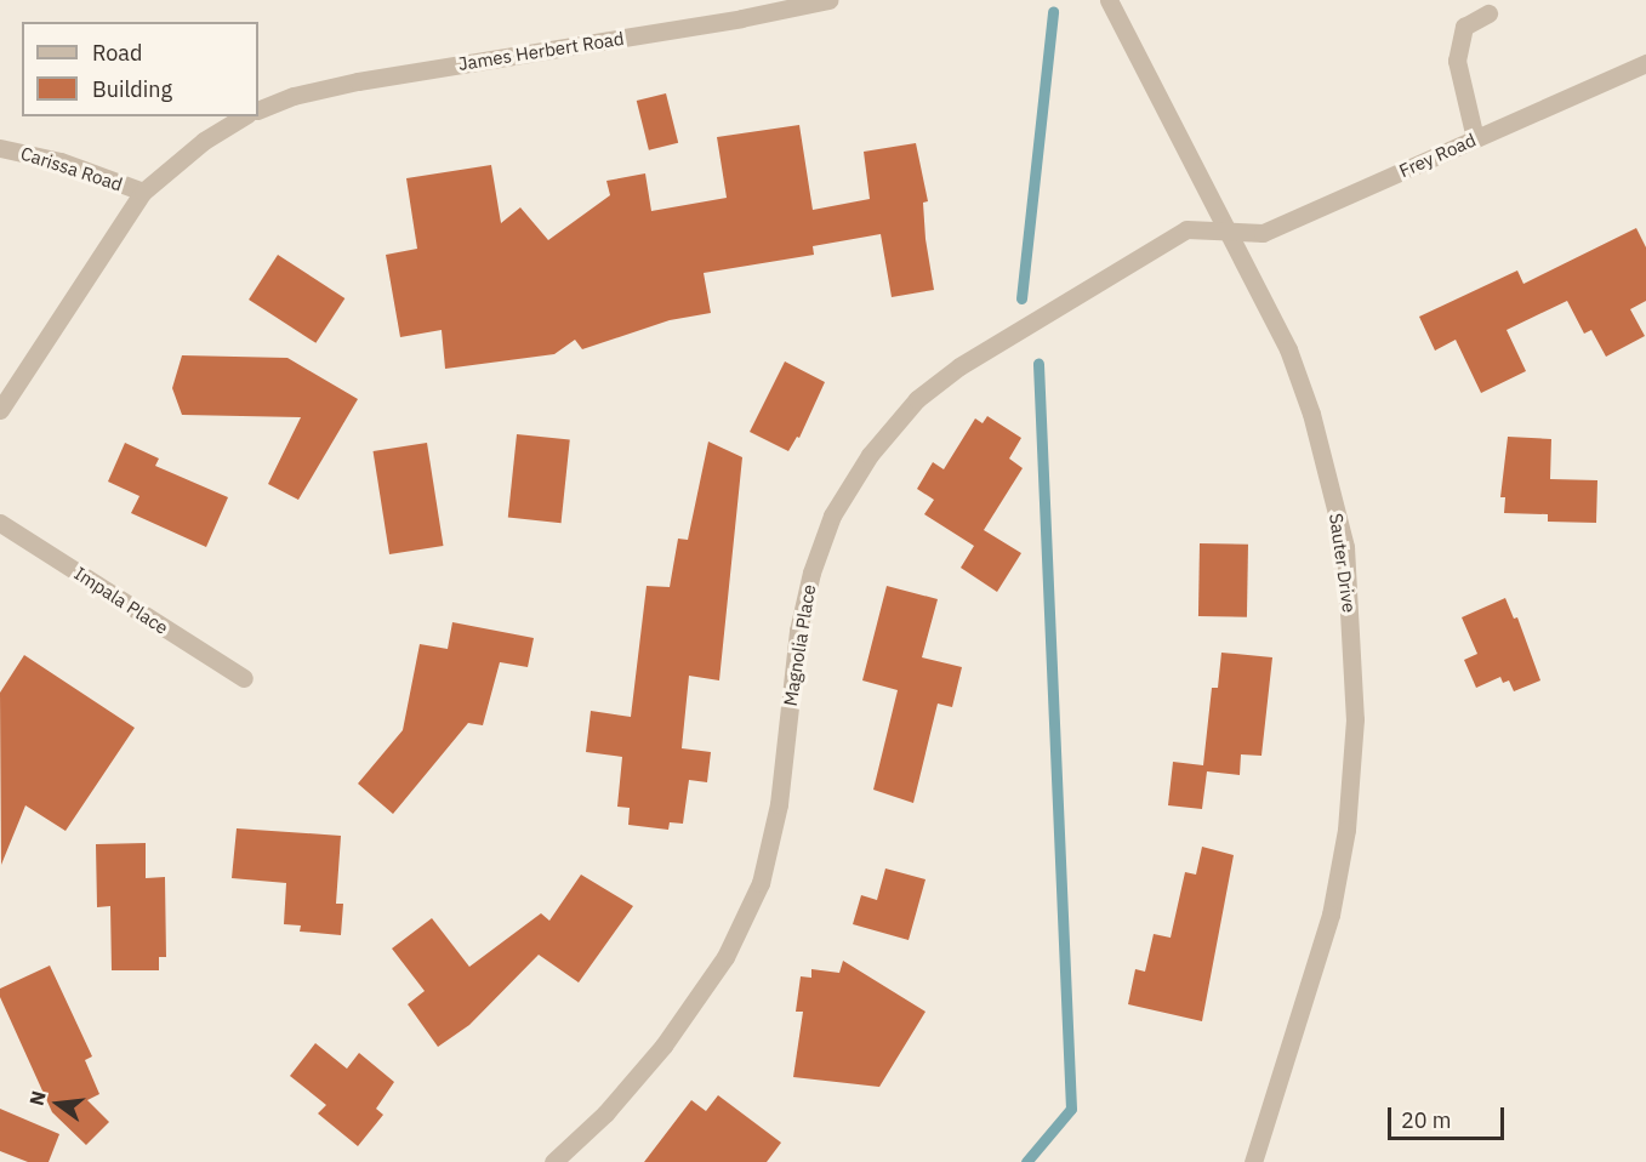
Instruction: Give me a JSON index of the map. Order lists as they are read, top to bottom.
{
  "streets": {
    "street": [
      "James Herbert Road",
      "Frey Road",
      "Carissa Road",
      "Sauter Drive",
      "Impala Place",
      "Magnolia Place"
    ]
  },
  "crossings": [
    ["Frey Road", "Sauter Drive"],
    ["Frey Road", "Magnolia Place"],
    ["Sauter Drive", "Magnolia Place"]
  ],
  "legend": ["Road", "Building"],
  "scale_bar": "20 m",
  "north": "left"
}
